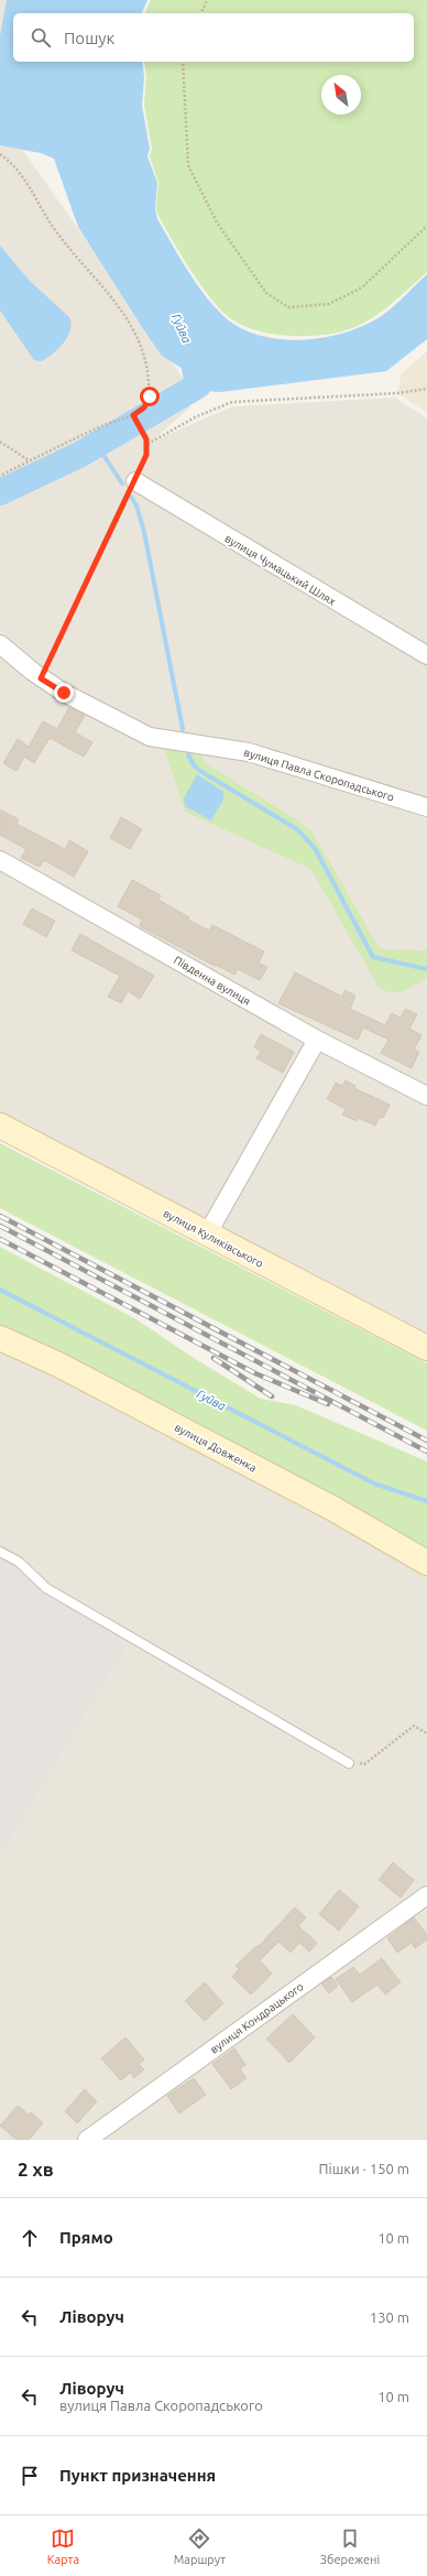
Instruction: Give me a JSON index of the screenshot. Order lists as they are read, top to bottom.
{
  "streets": {
    "street": [
      "вулиця Чумацький Шлях",
      "вулиця Павла Скоропадського",
      "Південна вулиця",
      "вулиця Куликівського",
      "вулиця Довженка",
      "вулиця Кондрацького"
    ]
  },
  "water": ["Гуйва"],
  "north": "top left",
  "page": {
    "search": "Пошук",
    "heading": ["2 хв", "Пішки · 150 m"],
    "list": [
      ["Прямо", "10 m"],
      ["Ліворуч", "130 m"],
      ["Ліворуч", "вулиця Павла Скоропадського", "10 m"],
      "Пункт призначення"
    ],
    "nav": ["Карта", "Маршрут", "Збережені"]
  }
}
